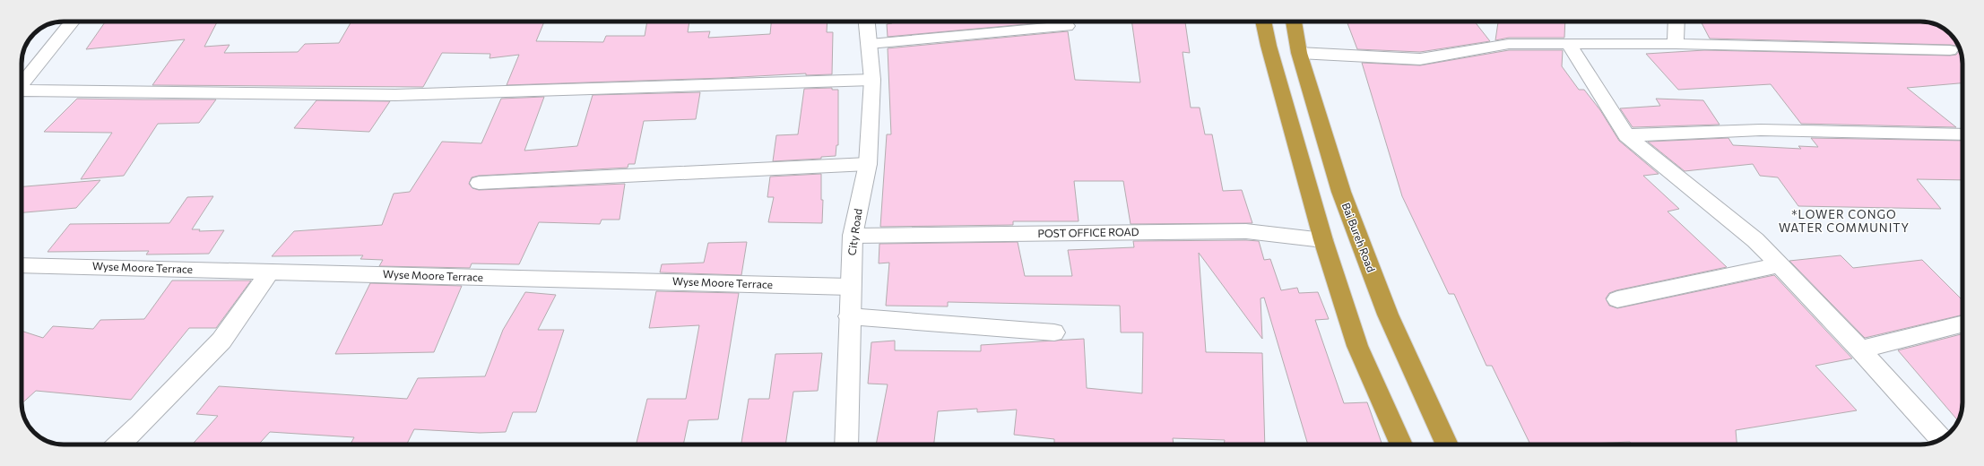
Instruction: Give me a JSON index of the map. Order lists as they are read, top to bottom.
{
  "streets": {
    "highway": ["Bai Bureh Road"],
    "street": ["City Road", "POST OFFICE ROAD", "Wyse Moore Terrace"]
  },
  "crossings": [
    ["City Road", "POST OFFICE ROAD"],
    ["City Road", "Wyse Moore Terrace"]
  ],
  "districts": ["*LOWER CONGO WATER COMMUNITY"]
}
